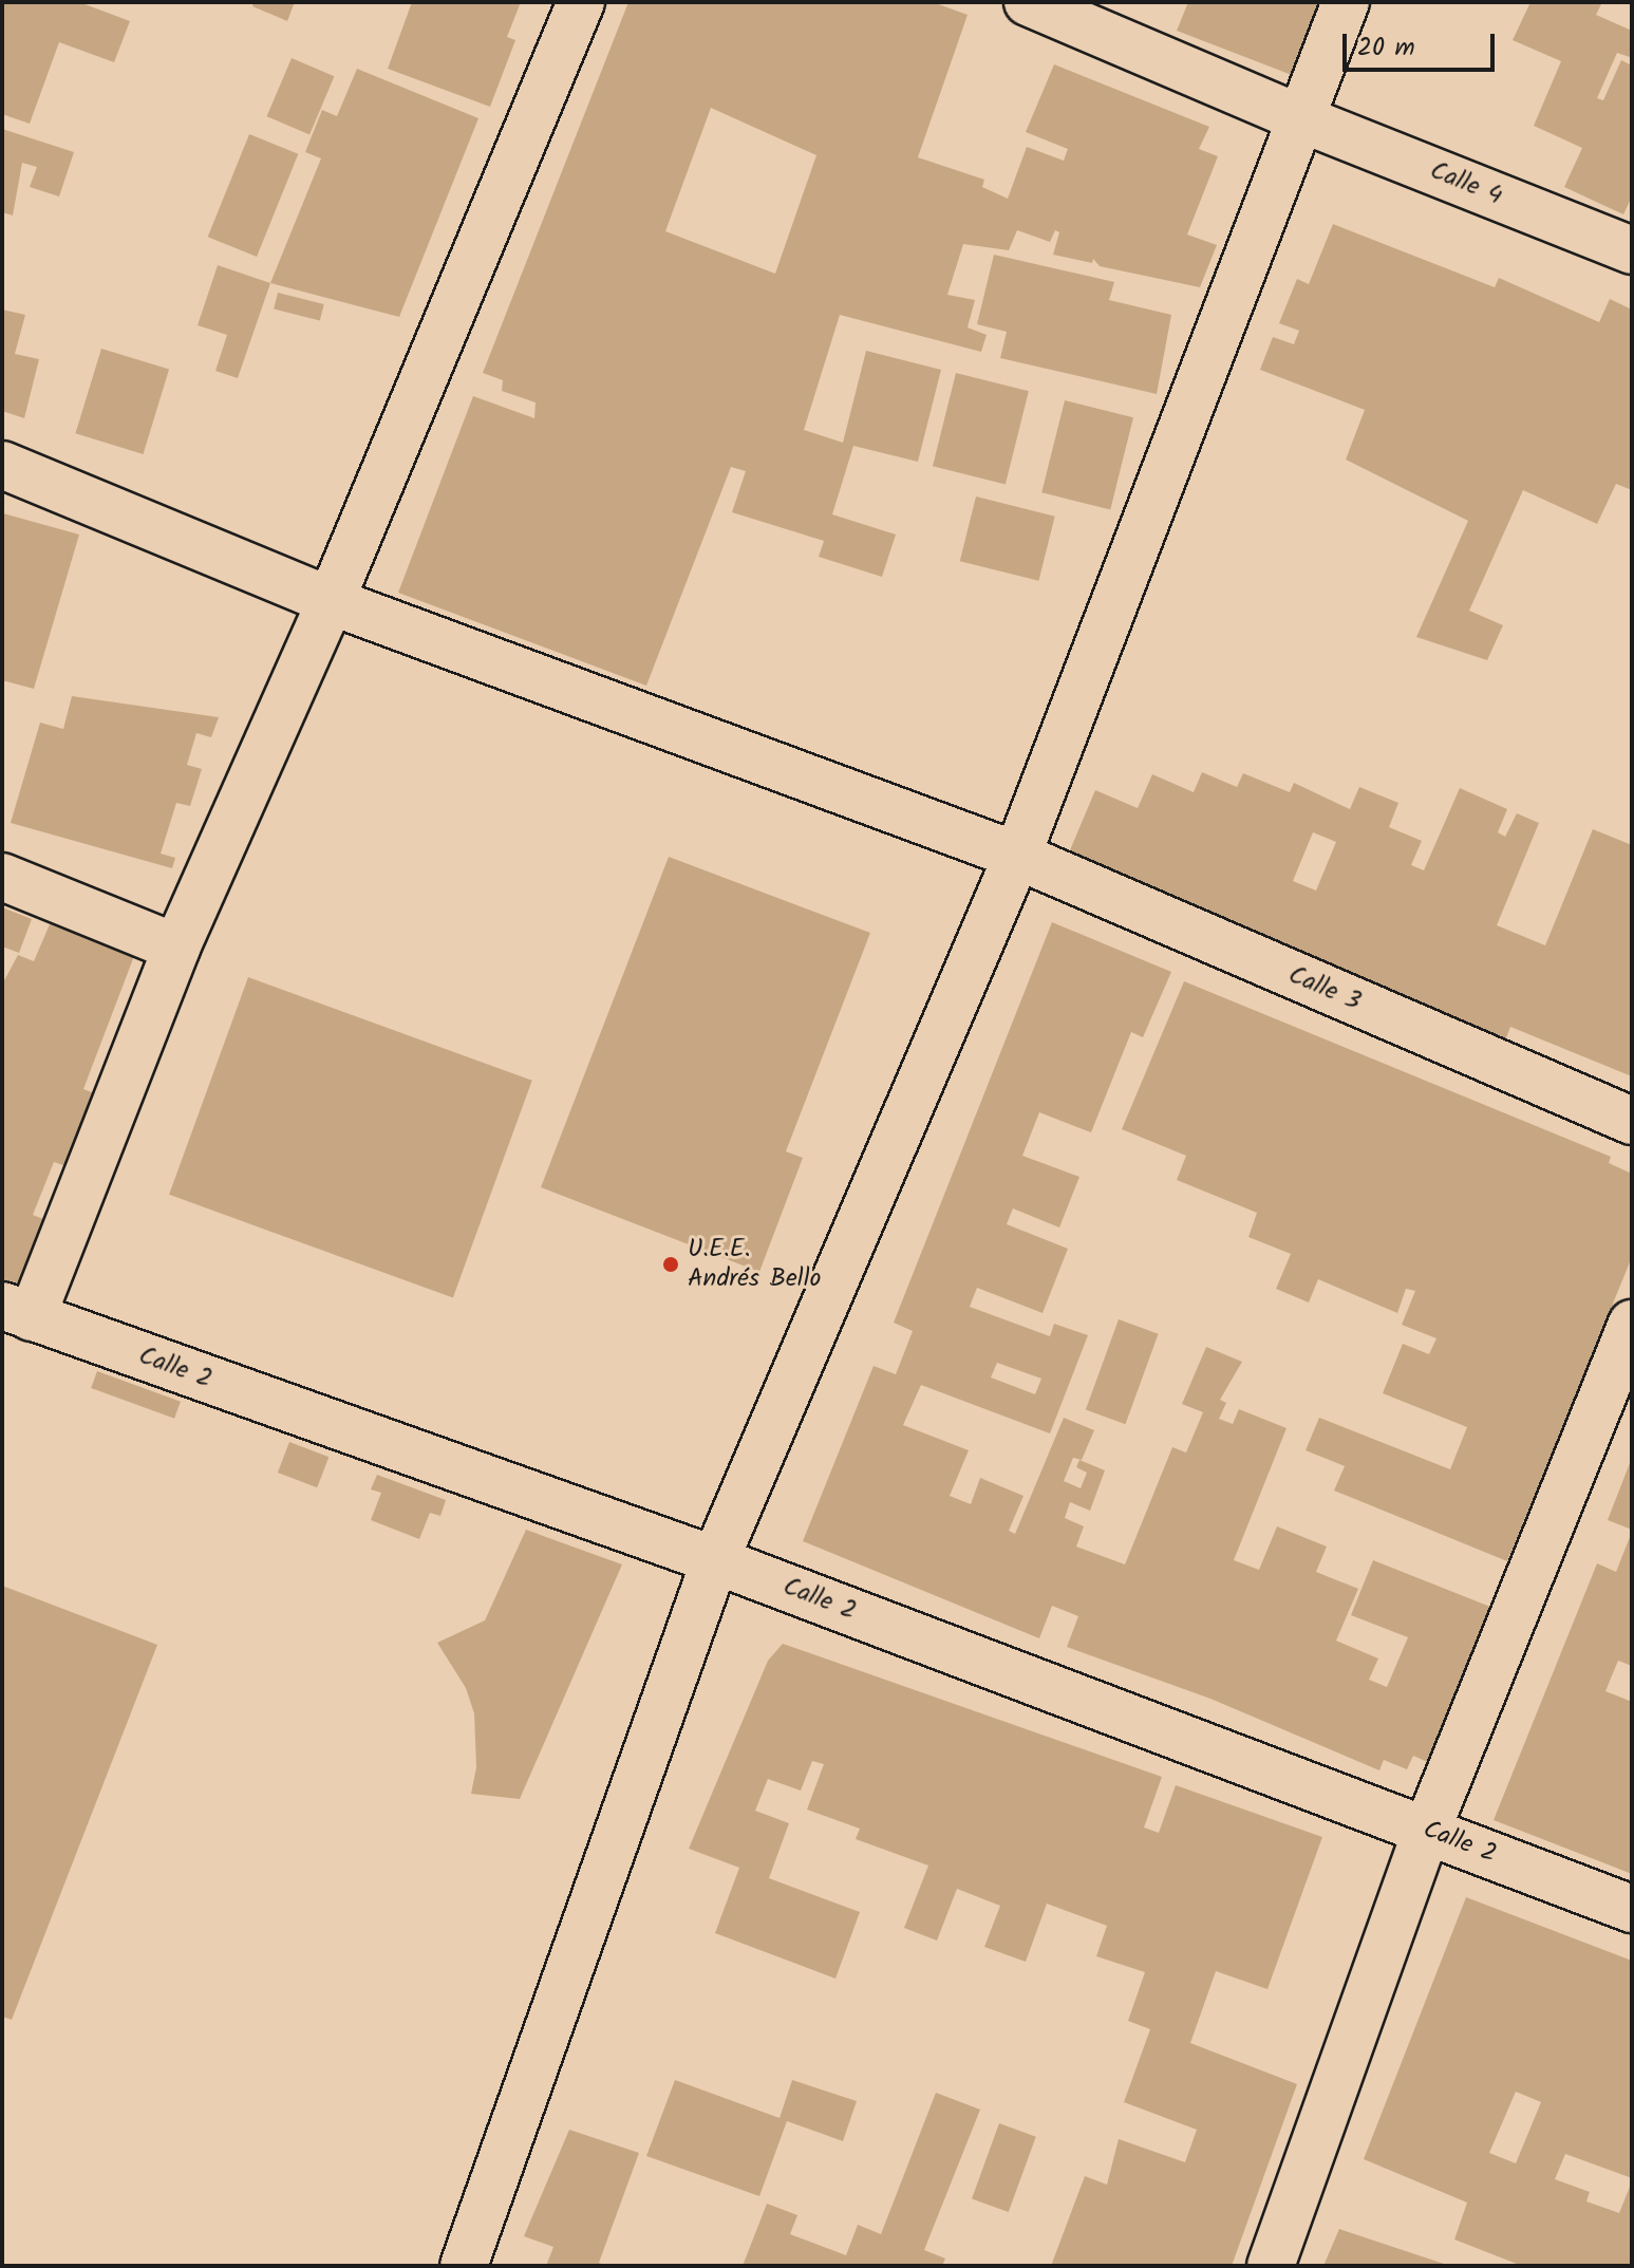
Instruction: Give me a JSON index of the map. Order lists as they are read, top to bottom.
{
  "streets": {
    "street": ["Calle 4", "Calle 3", "Calle 2"]
  },
  "places": ["U.E.E. Andrés Bello"],
  "scale_bar": "20 m"
}
